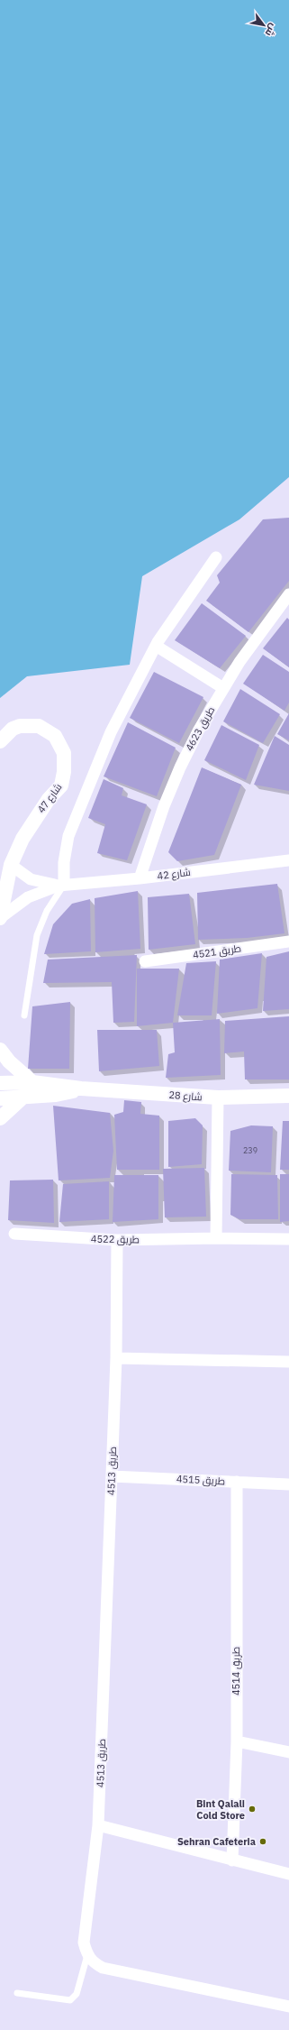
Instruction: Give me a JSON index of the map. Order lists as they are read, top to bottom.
{
  "streets": {
    "street": [
      "طريق 4623",
      "شارع 47",
      "شارع 42",
      "طريق 4521",
      "شارع 28",
      "طريق 4522",
      "طريق 4513",
      "طريق 4515",
      "طريق 4514"
    ]
  },
  "crossings": [
    ["طريق 4623", "شارع 42"],
    ["شارع 47", "شارع 42"],
    ["طريق 4522", "طريق 4513"],
    ["طريق 4513", "طريق 4515"],
    ["طريق 4515", "طريق 4514"]
  ],
  "places": ["Bint Qalali Cold Store", "Sehran Cafeteria"],
  "house_numbers": ["239"],
  "north": "bottom right"
}
